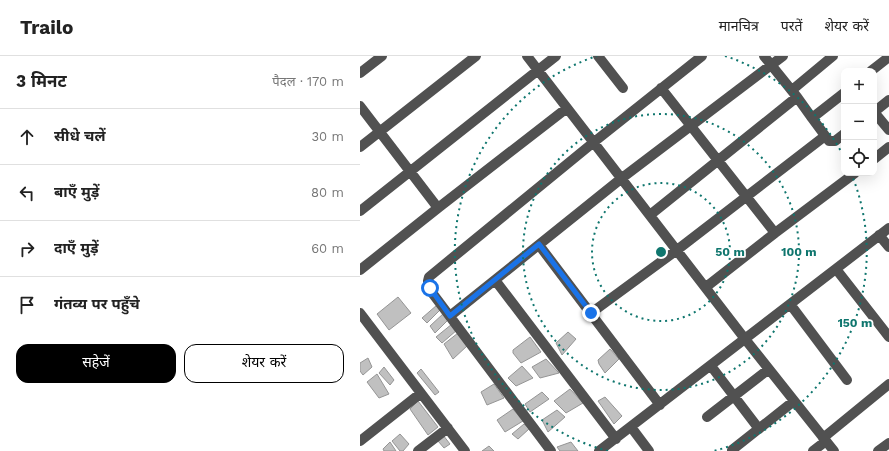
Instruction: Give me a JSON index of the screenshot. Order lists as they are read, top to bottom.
{
  "page": {
    "header": "Trailo",
    "nav": ["मानचित्र", "परतें", "शेयर करें"],
    "heading": ["3 मिनट", "पैदल · 170 m"],
    "map_buttons": ["+", "−"],
    "list": [
      ["सीधे चलें", "30 m"],
      ["बाएँ मुड़ें", "80 m"],
      ["दाएँ मुड़ें", "60 m"],
      "गंतव्य पर पहुँचे"
    ],
    "buttons": ["सहेजें", "शेयर करें"]
  },
  "rings": ["50 m", "100 m", "150 m"]
}
